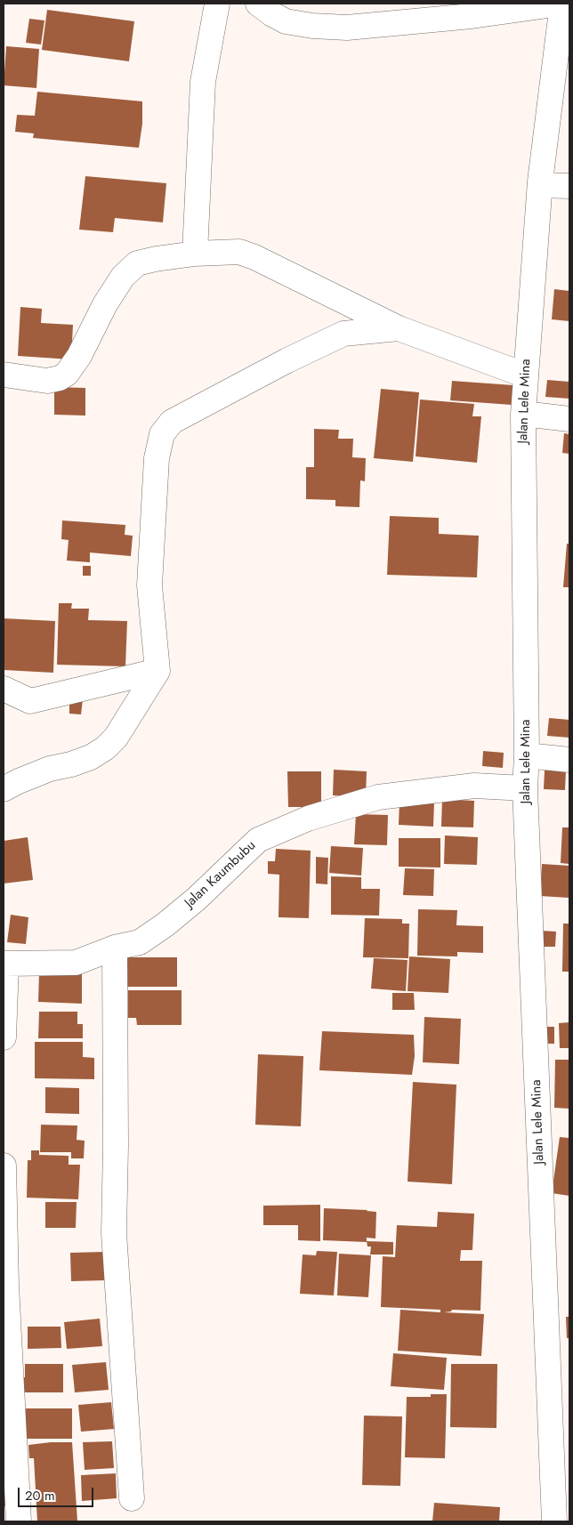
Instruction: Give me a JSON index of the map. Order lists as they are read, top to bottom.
{
  "streets": {
    "street": ["Jalan Lele Mina", "Jalan Kaumbubu"]
  },
  "crossings": [
    ["Jalan Lele Mina", "Jalan Kaumbubu"]
  ],
  "scale_bar": "20 m"
}
